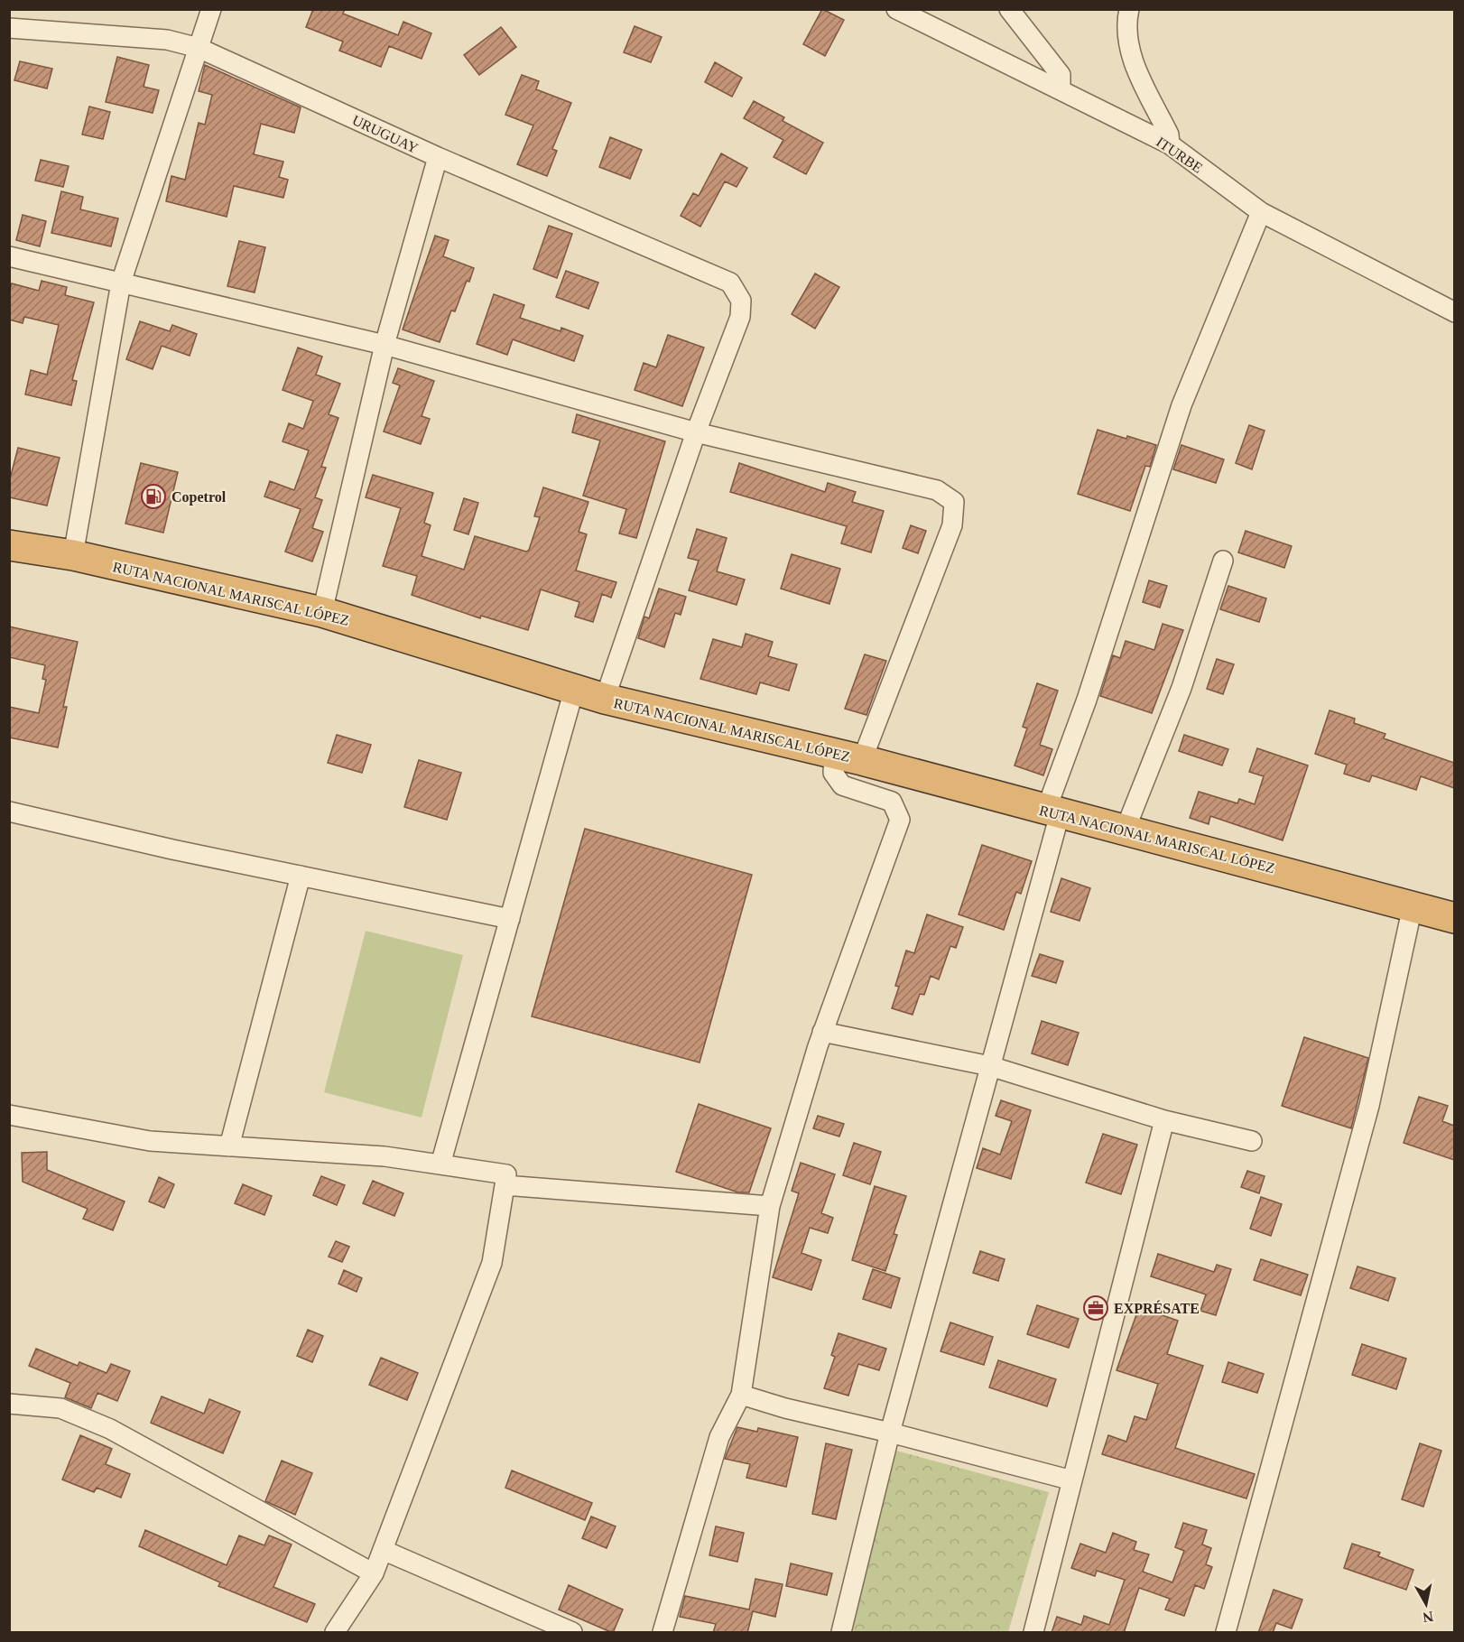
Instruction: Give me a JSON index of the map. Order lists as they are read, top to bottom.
{
  "streets": {
    "highway": ["RUTA NACIONAL MARISCAL LÓPEZ"],
    "street": ["URUGUAY", "ITURBE"]
  },
  "places": {
    "fuel station": ["Copetrol"],
    "office": ["EXPRÉSATE"]
  },
  "north": "bottom"
}
